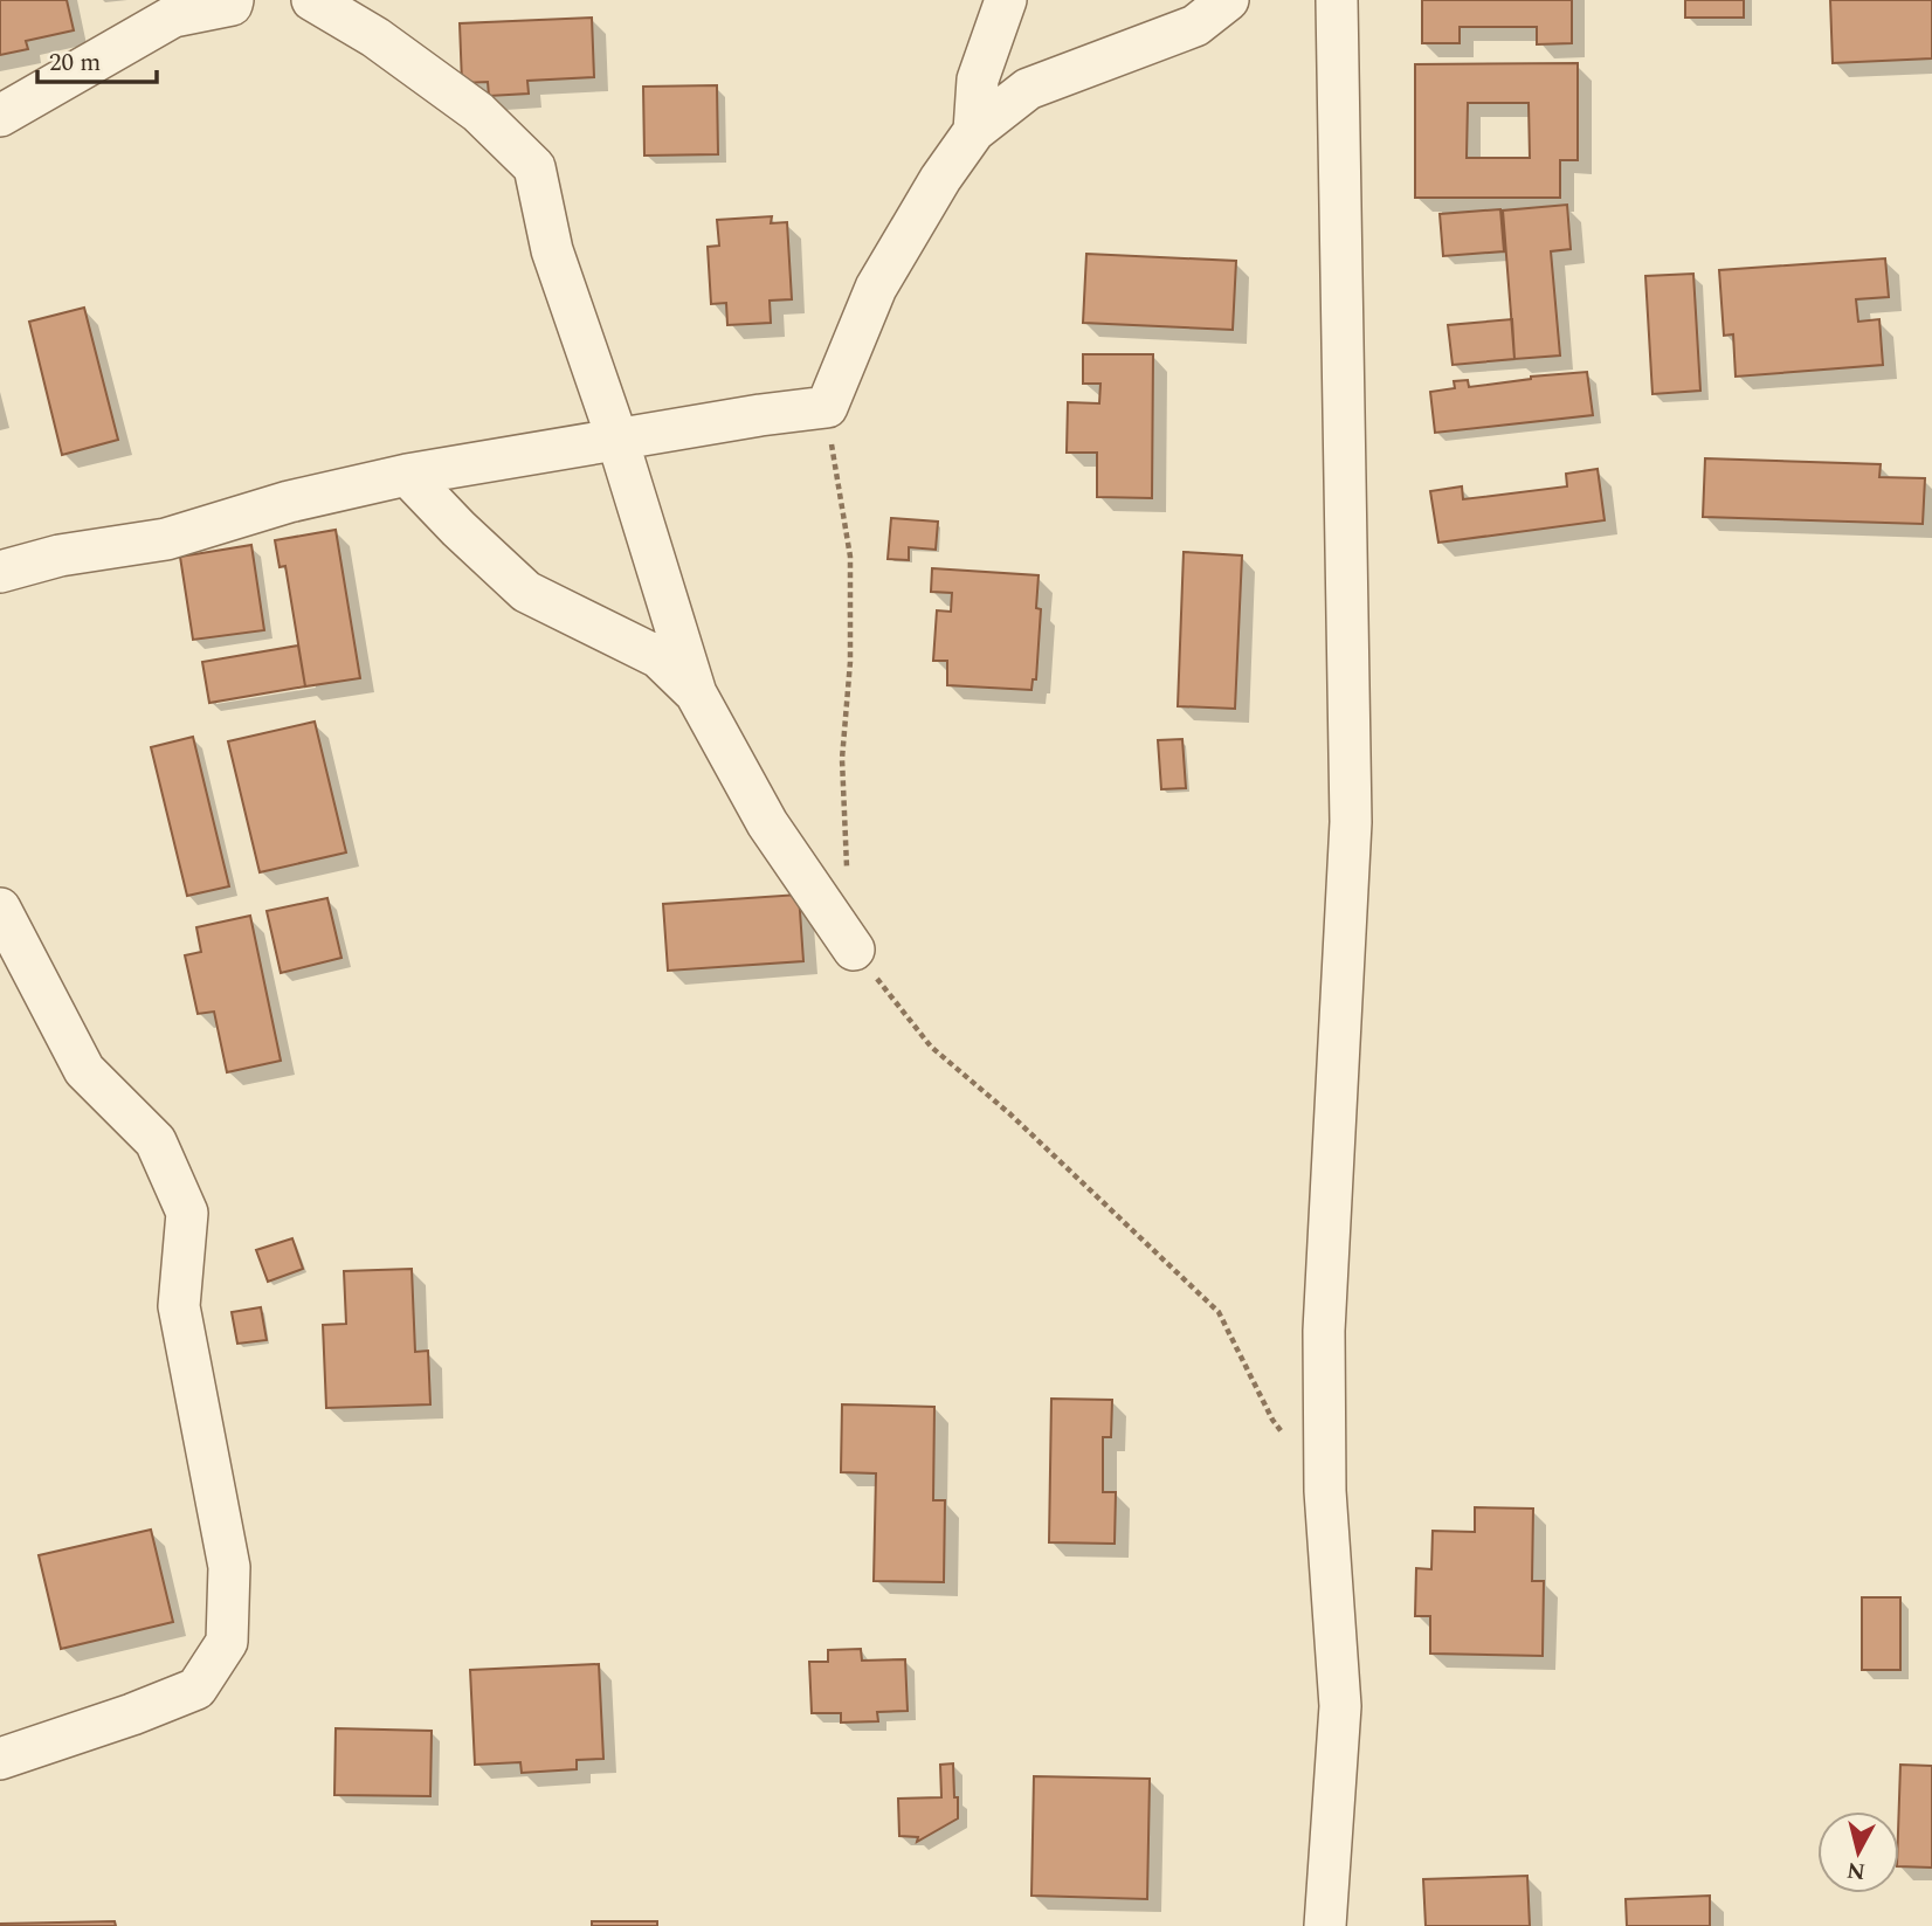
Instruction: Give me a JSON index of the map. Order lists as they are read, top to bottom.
{
  "scale_bar": "20 m",
  "north": "bottom"
}
